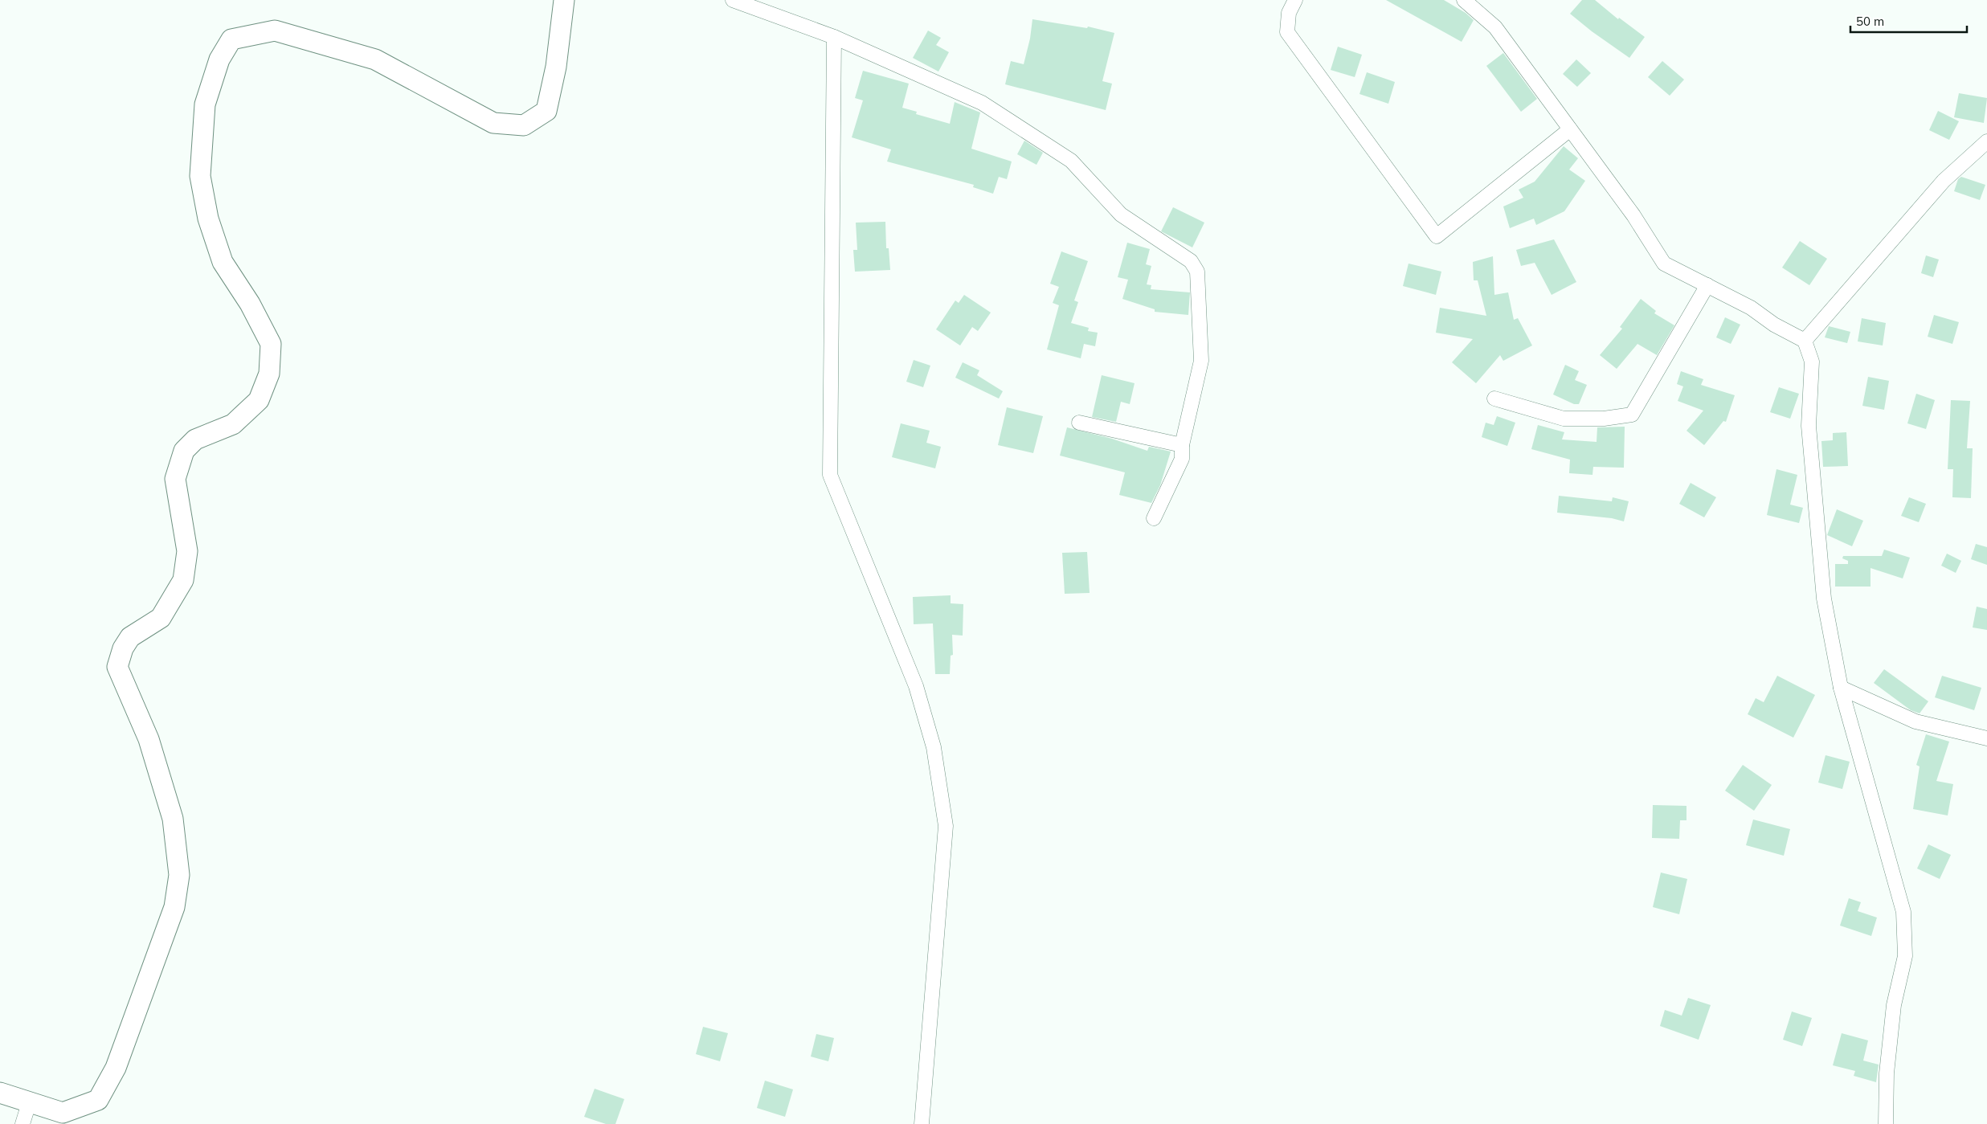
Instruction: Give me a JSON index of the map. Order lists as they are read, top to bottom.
{
  "scale_bar": "50 m"
}
